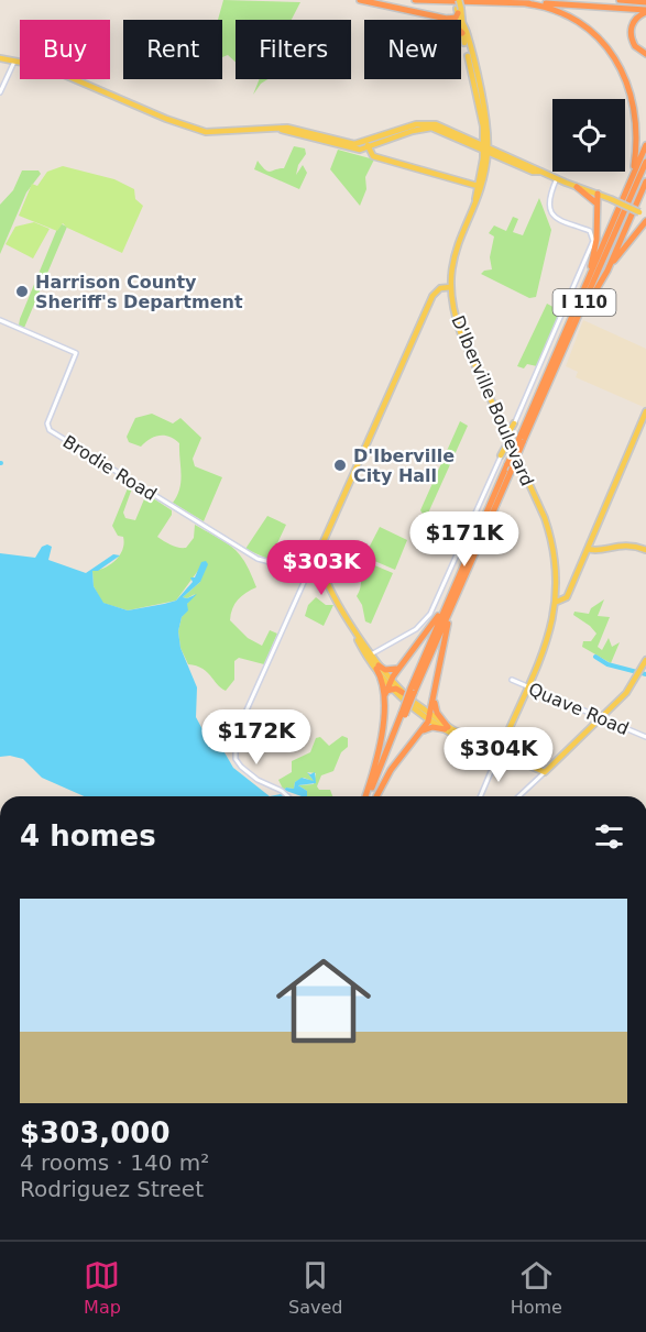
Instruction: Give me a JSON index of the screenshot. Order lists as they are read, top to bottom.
{
  "streets": {
    "highway": ["I 110"],
    "main road": ["D'Iberville Boulevard"],
    "street": ["Brodie Road", "Quave Road"]
  },
  "places": ["Harrison County Sheriff's Department", "D'Iberville City Hall"],
  "page": {
    "chip": [
      "Buy",
      "Rent",
      "Filters",
      "New"
    ],
    "price": [
      "$171K",
      "$303K",
      "$172K",
      "$304K"
    ],
    "heading": "4 homes",
    "list": [
      {
        "name": "$303,000",
        "note": "4 rooms · 140 m² · Rodriguez Street"
      }
    ],
    "tabs": ["Map", "Saved", "Home"]
  }
}
